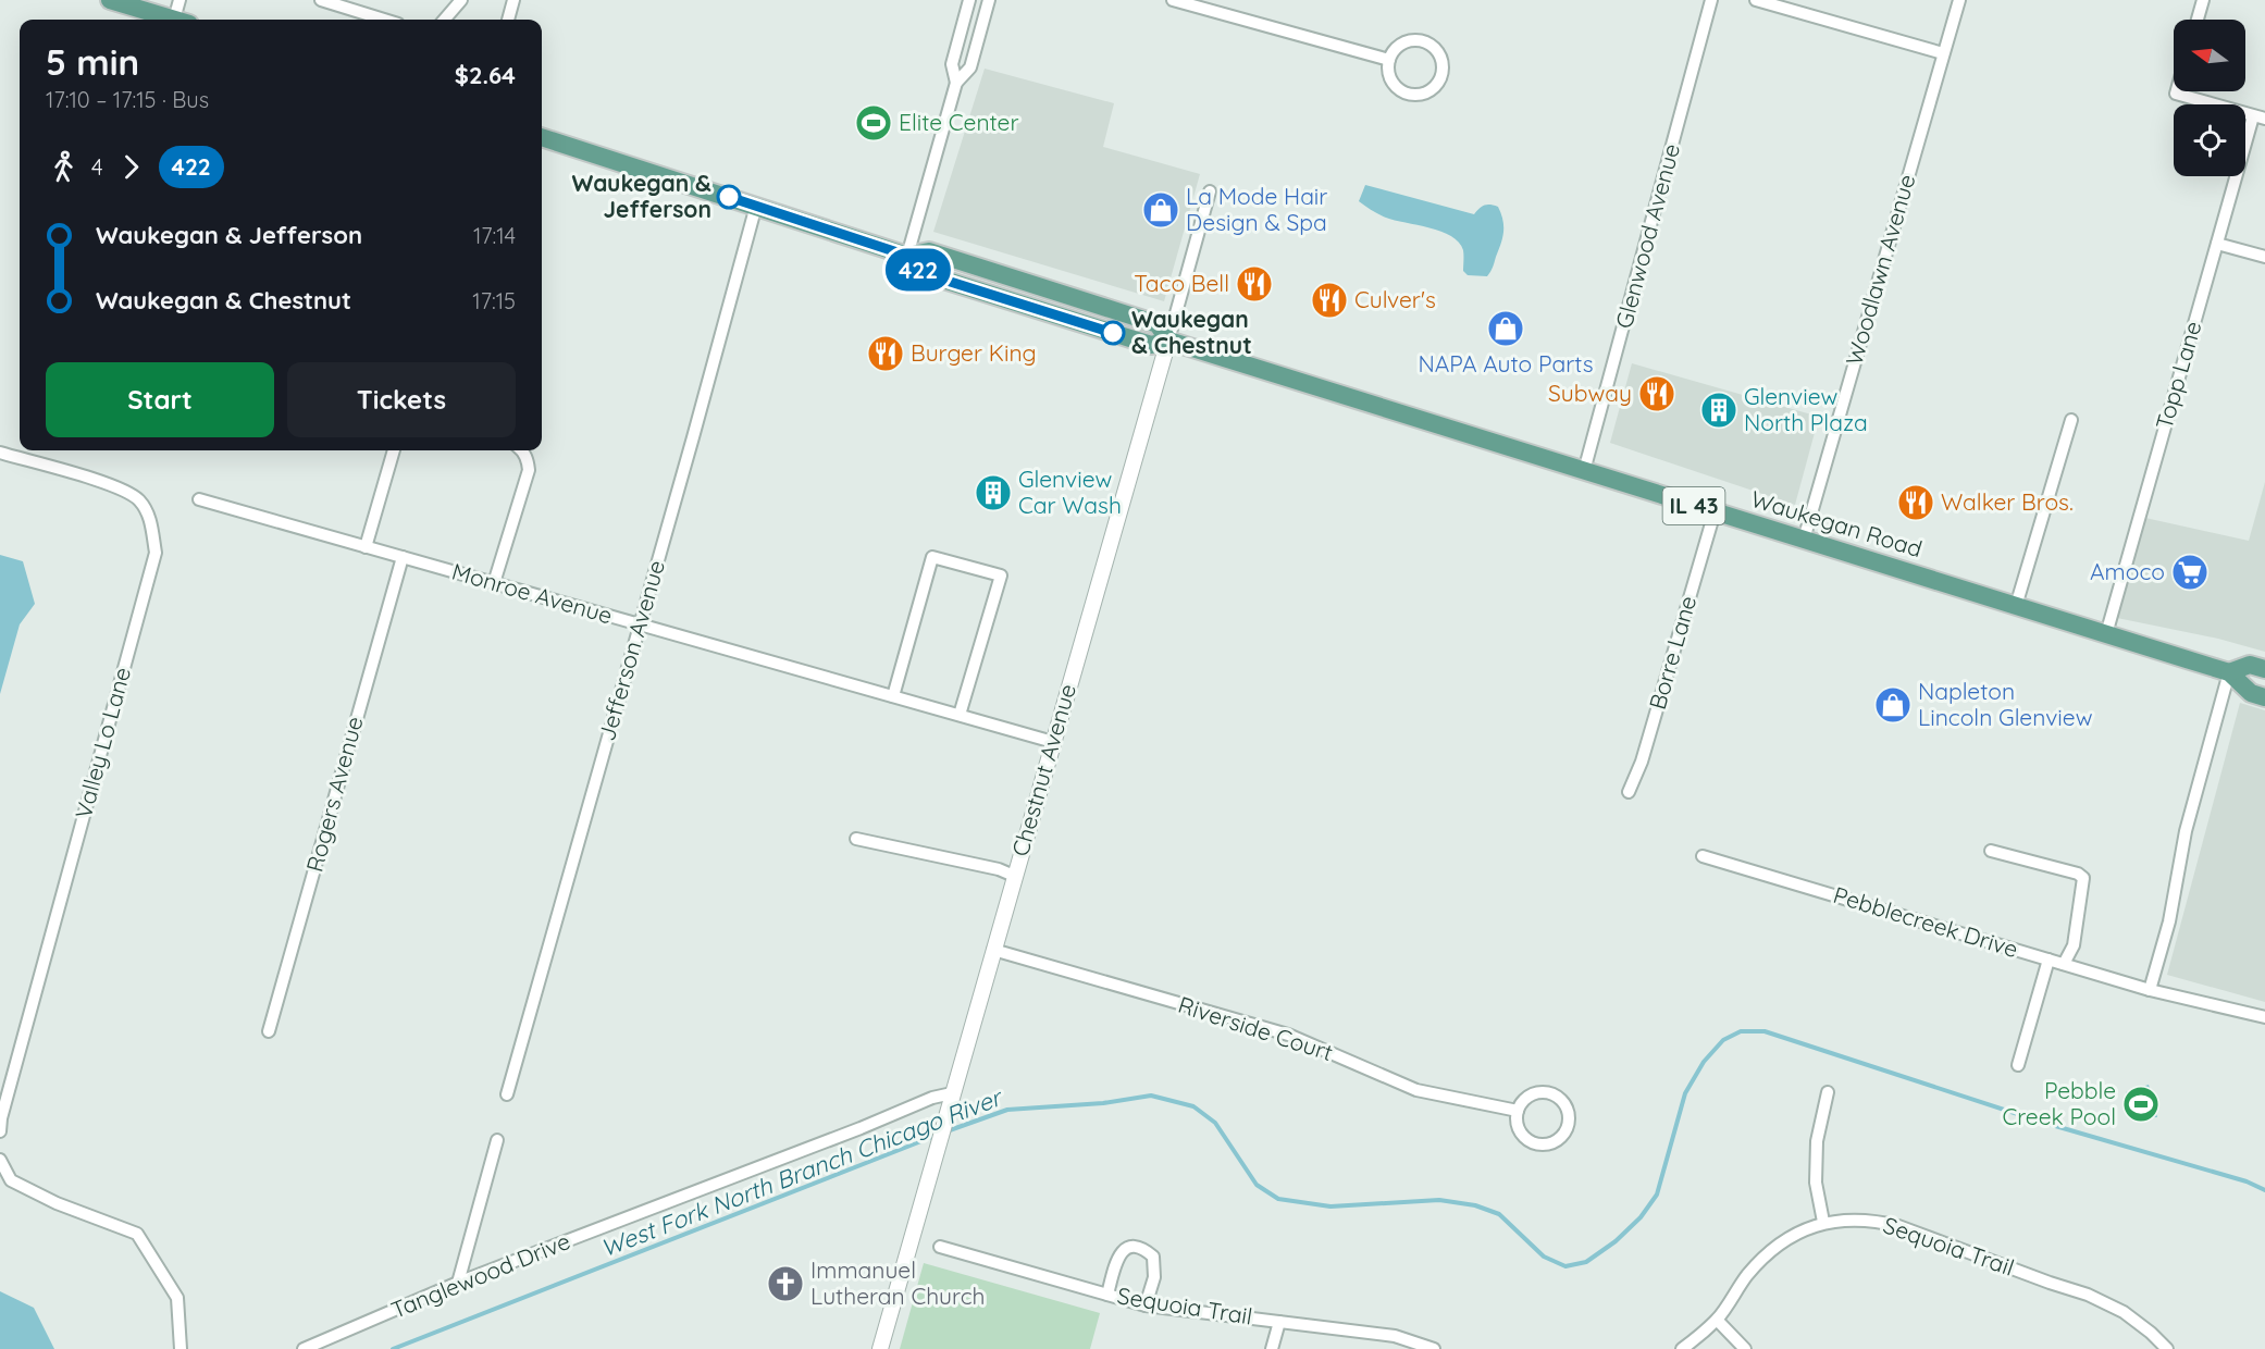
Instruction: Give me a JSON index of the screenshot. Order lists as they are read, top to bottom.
{
  "streets": {
    "main road": ["IL 43", "Waukegan Road"],
    "street": [
      "Glenwood Avenue",
      "Woodlawn Avenue",
      "Topp Lane",
      "Monroe Avenue",
      "Jefferson Avenue",
      "Borre Lane",
      "Valley Lo Lane",
      "Chestnut Avenue",
      "Rogers Avenue",
      "Pebblecreek Drive",
      "Riverside Court",
      "Sequoia Trail",
      "Tanglewood Drive"
    ]
  },
  "crossings": [
    ["Glenwood Avenue", "Waukegan Road"],
    ["Woodlawn Avenue", "Waukegan Road"],
    ["Topp Lane", "Waukegan Road"],
    ["Waukegan Road", "Jefferson Avenue"],
    ["Waukegan Road", "Borre Lane"],
    ["Waukegan Road", "Chestnut Avenue"],
    ["Monroe Avenue", "Jefferson Avenue"],
    ["Monroe Avenue", "Chestnut Avenue"],
    ["Monroe Avenue", "Rogers Avenue"],
    ["Chestnut Avenue", "Riverside Court"],
    ["Chestnut Avenue", "Tanglewood Drive"]
  ],
  "water": ["West Fork North Branch Chicago River"],
  "places": {
    "sports": ["Elite Center", "Pebble Creek Pool"],
    "other": ["Waukegan & Jefferson", "Waukegan & Chestnut"],
    "shop": ["La Mode Hair Design & Spa", "NAPA Auto Parts", "Napleton Lincoln Glenview"],
    "restaurant": [
      "Taco Bell",
      "Culver's",
      "Burger King",
      "Subway",
      "Walker Bros."
    ],
    "building": ["Glenview North Plaza", "Glenview Car Wash"],
    "supermarket": ["Amoco"],
    "church": ["Immanuel Lutheran Church"]
  },
  "lines": ["bus line 422"],
  "north": "left",
  "page": {
    "on_map": "422",
    "heading": ["5 min", "17:10 – 17:15 · Bus", "$2.64"],
    "legs": ["4", "422"],
    "list": [
      {
        "name": "Waukegan & Jefferson",
        "value": "17:14"
      },
      {
        "name": "Waukegan & Chestnut",
        "value": "17:15"
      }
    ],
    "buttons": ["Start", "Tickets"]
  }
}
